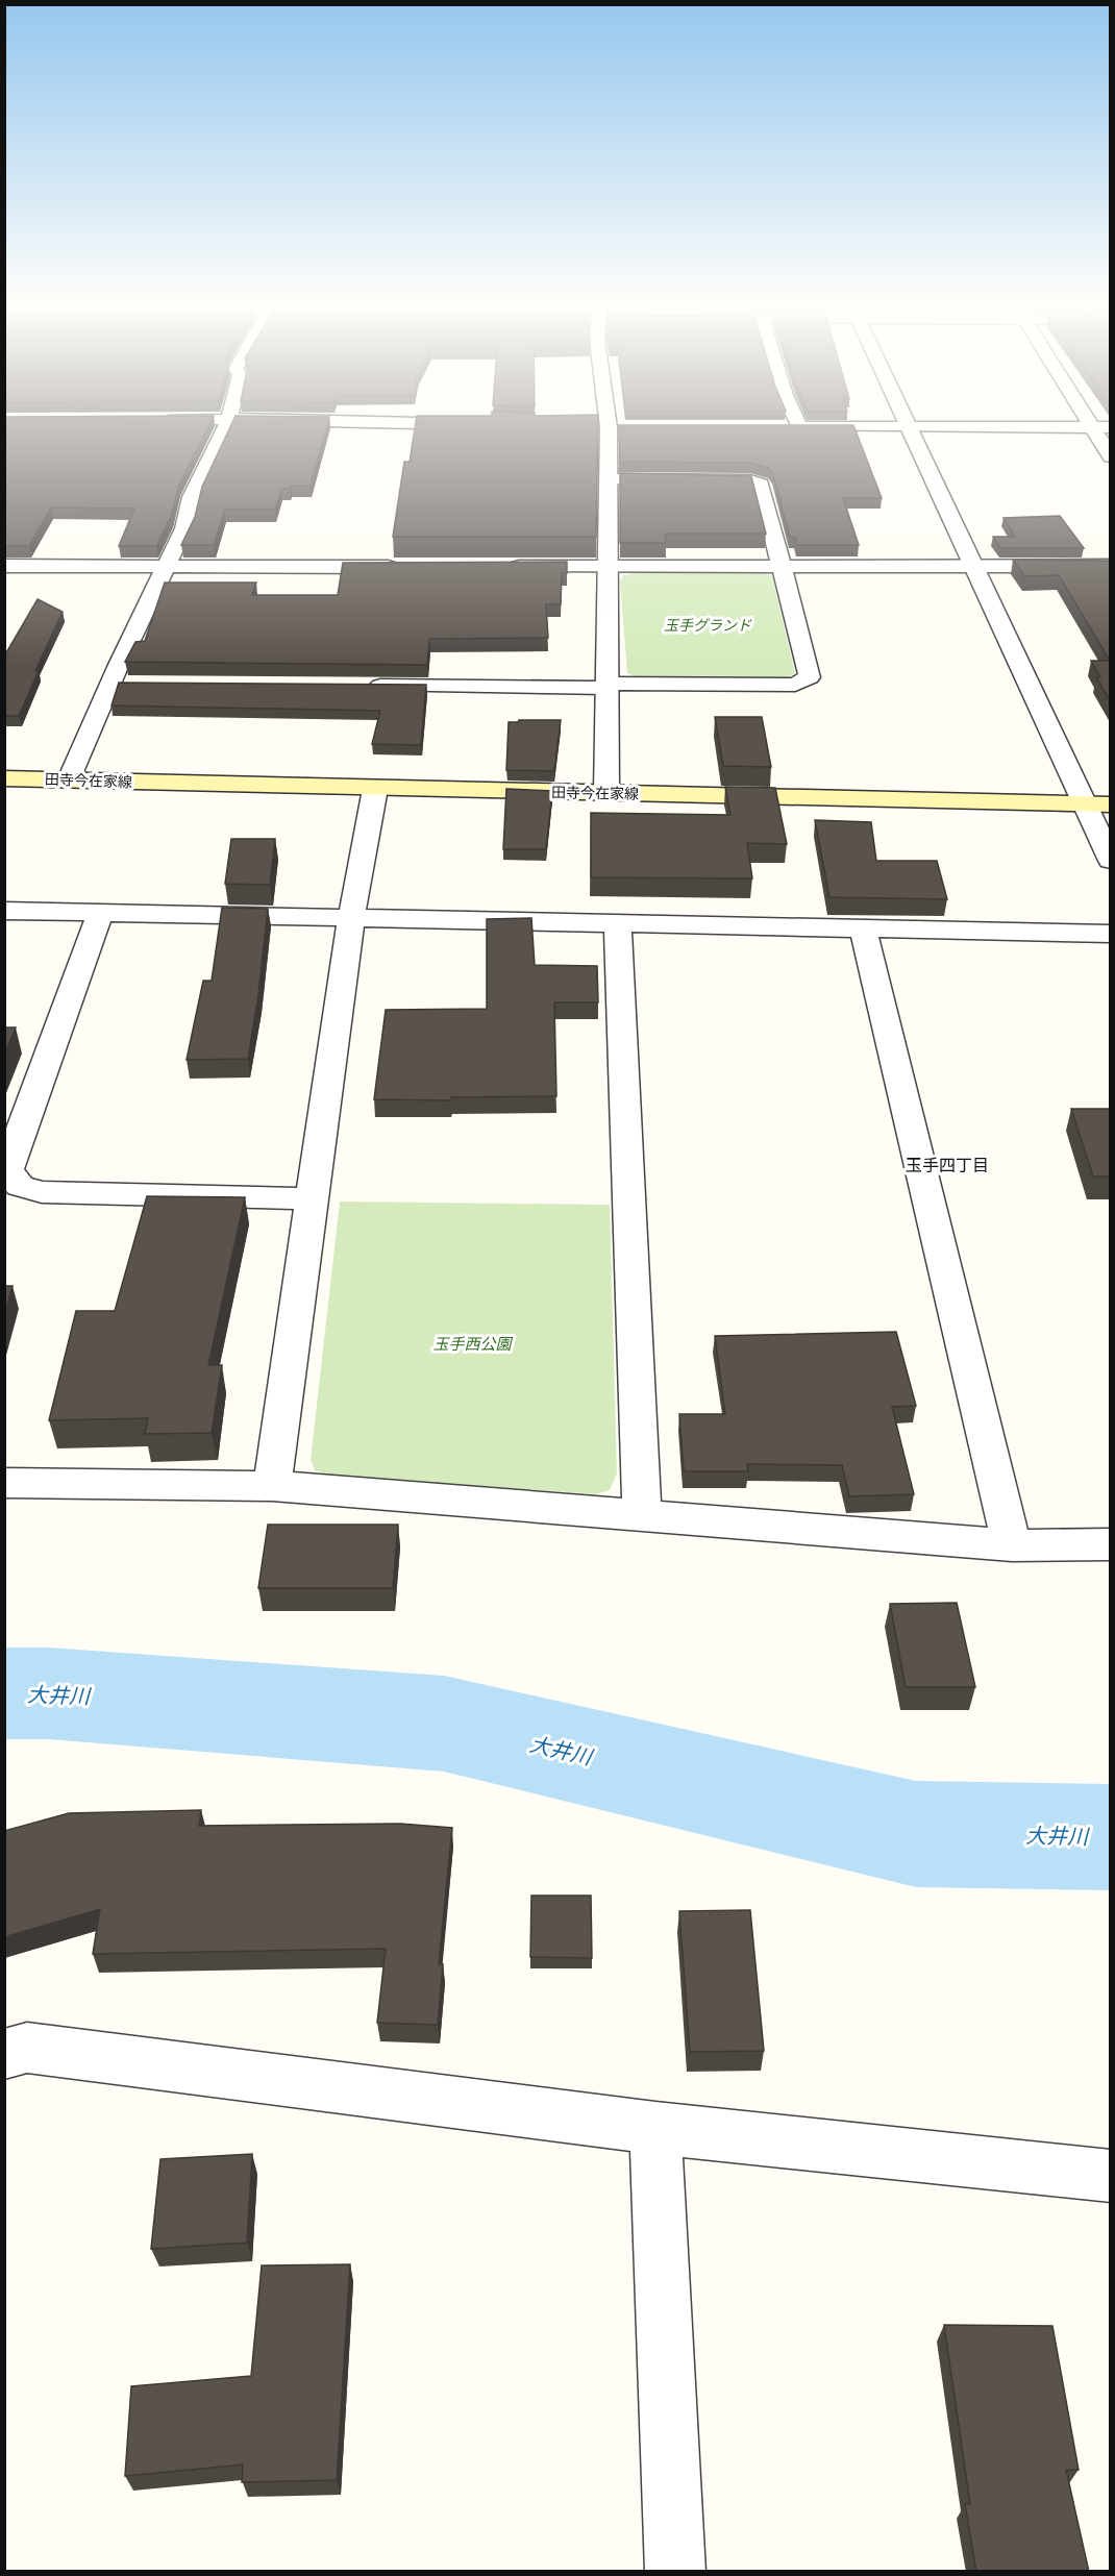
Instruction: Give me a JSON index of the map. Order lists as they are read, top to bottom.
{
  "streets": {
    "main road": ["田寺今在家線"]
  },
  "districts": ["玉手四丁目"],
  "water": ["大井川"],
  "parks": ["玉手グランド", "玉手西公園"]
}
